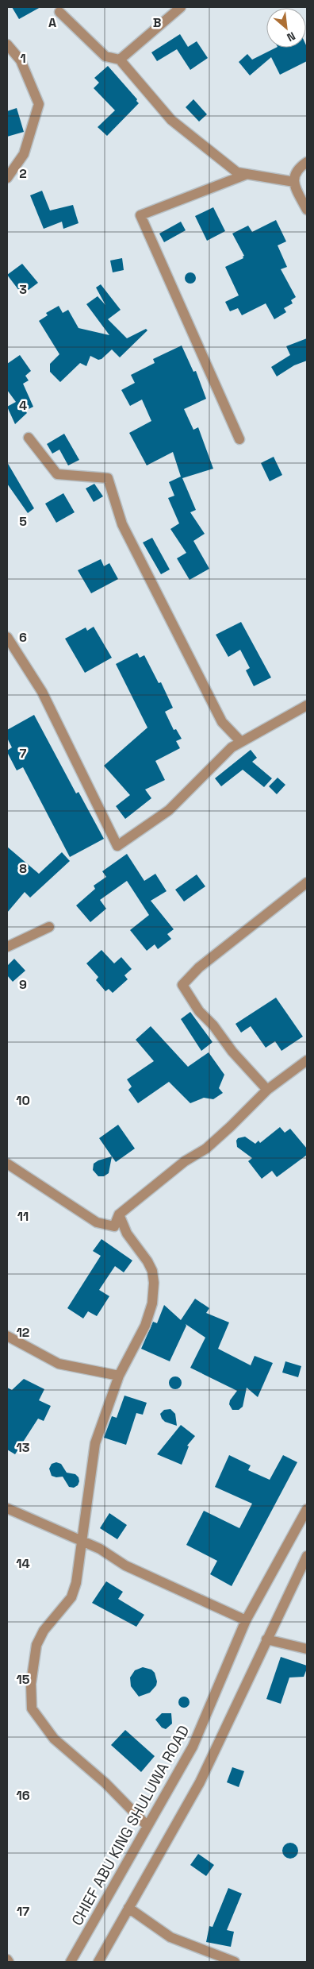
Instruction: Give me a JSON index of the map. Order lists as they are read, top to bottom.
{
  "streets": {
    "street": ["CHIEF ABU KING SHULUWA ROAD"]
  },
  "north": "bottom right",
  "grid": {
    "columns": ["A", "B"],
    "rows": [
      "1",
      "2",
      "3",
      "4",
      "5",
      "6",
      "7",
      "8",
      "9",
      "10",
      "11",
      "12",
      "13",
      "14",
      "15",
      "16",
      "17"
    ]
  }
}
